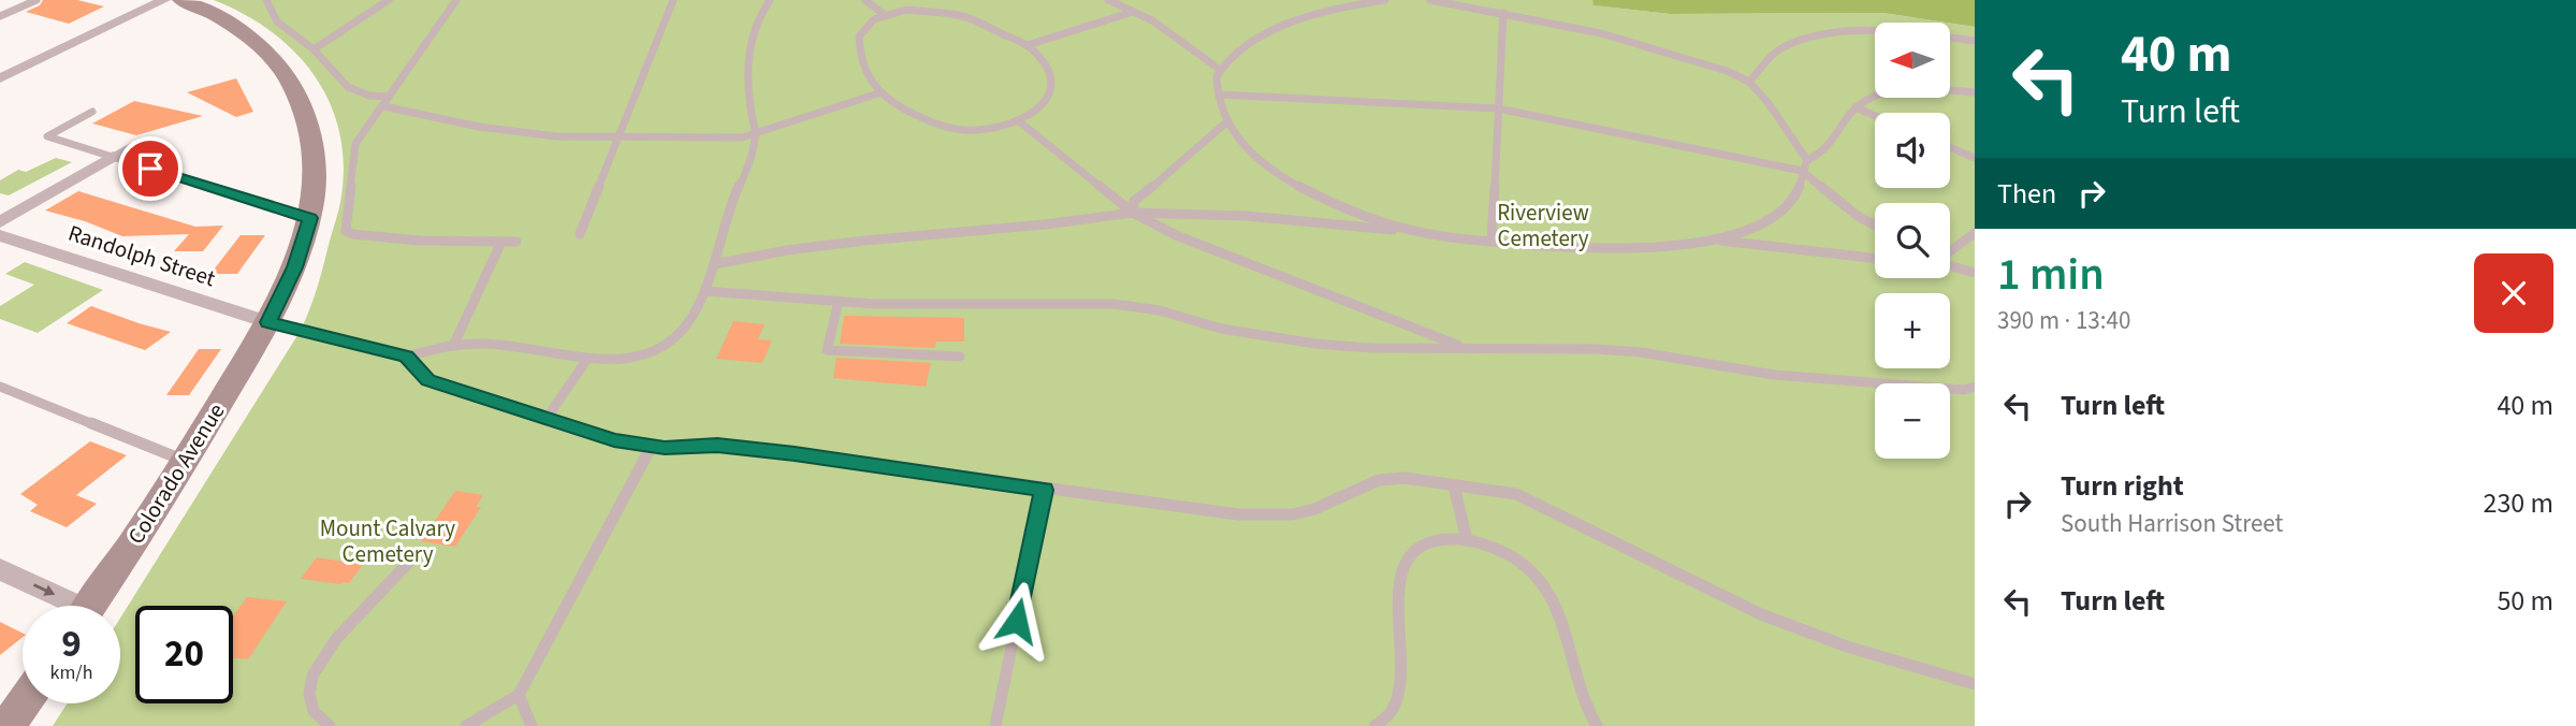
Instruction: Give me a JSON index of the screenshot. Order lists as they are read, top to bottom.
{
  "streets": {
    "street": ["Randolph Street", "Colorado Avenue"]
  },
  "crossings": [
    ["Randolph Street", "Colorado Avenue"]
  ],
  "parks": ["Riverview Cemetery", "Mount Calvary Cemetery"],
  "north": "left",
  "page": {
    "turn": ["40 m", "Turn left"],
    "map_buttons": ["+", "−"],
    "then": "Then",
    "heading": ["1 min", "390 m · 13:40"],
    "list": [
      {
        "name": "Turn left",
        "value": "40 m"
      },
      {
        "name": "Turn right",
        "note": "South Harrison Street",
        "value": "230 m"
      },
      {
        "name": "Turn left",
        "value": "50 m"
      }
    ],
    "speed": "9 km/h",
    "limit": "20"
  }
}
